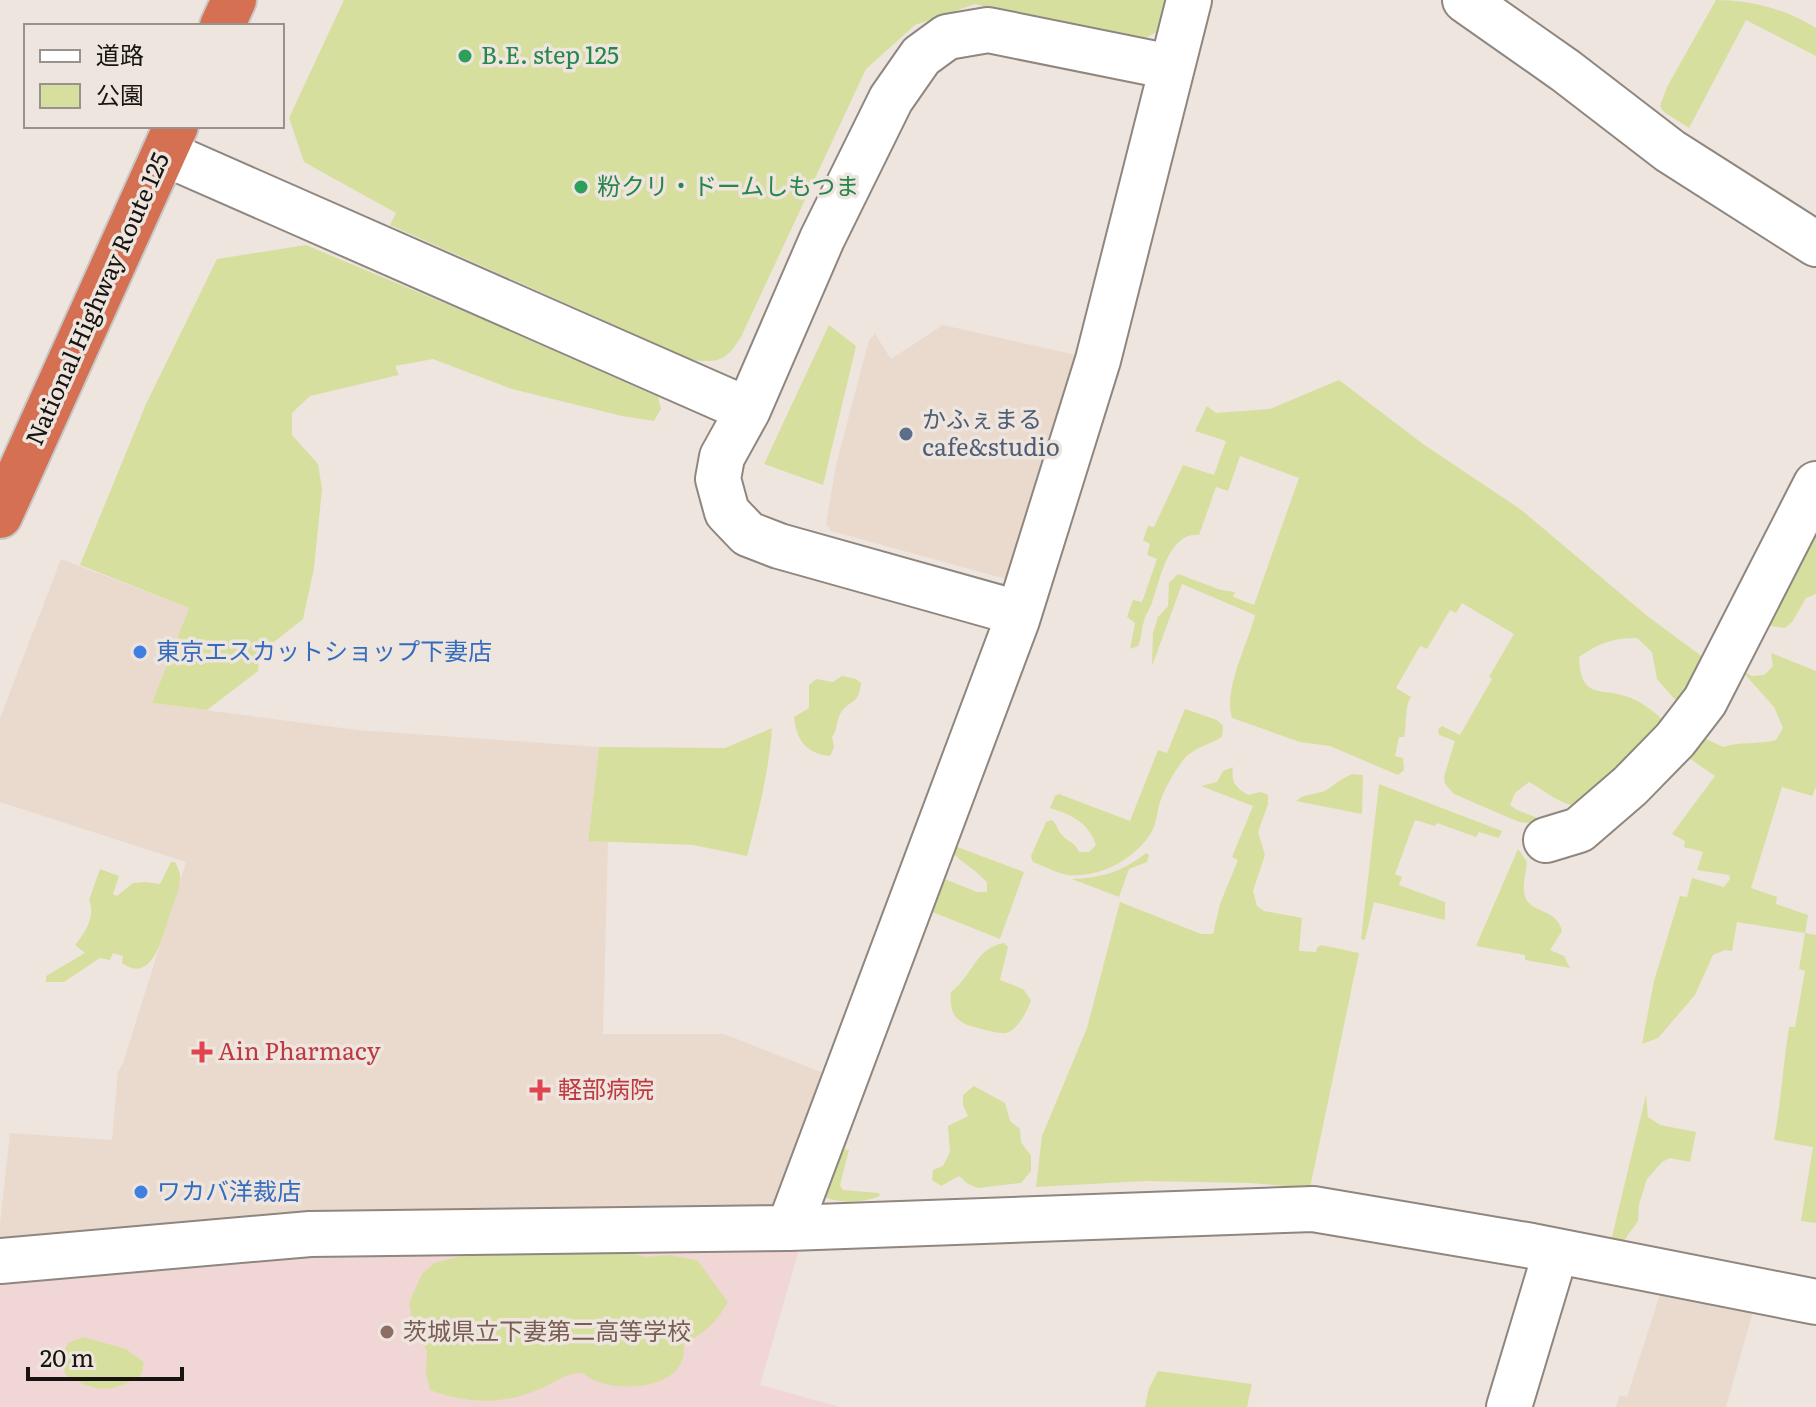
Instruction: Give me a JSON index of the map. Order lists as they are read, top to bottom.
{
  "streets": {
    "highway": ["National Highway Route 125"]
  },
  "places": {
    "other": [
      "B.E. step 125",
      "粉クリ・ドームしもつま",
      "かふぇまる cafe&studio",
      "東京エスカットショップ下妻店",
      "ワカバ洋裁店",
      "茨城県立下妻第二高等学校"
    ],
    "health": ["Ain Pharmacy", "軽部病院"]
  },
  "legend": ["道路", "公園"],
  "scale_bar": "20 m"
}
